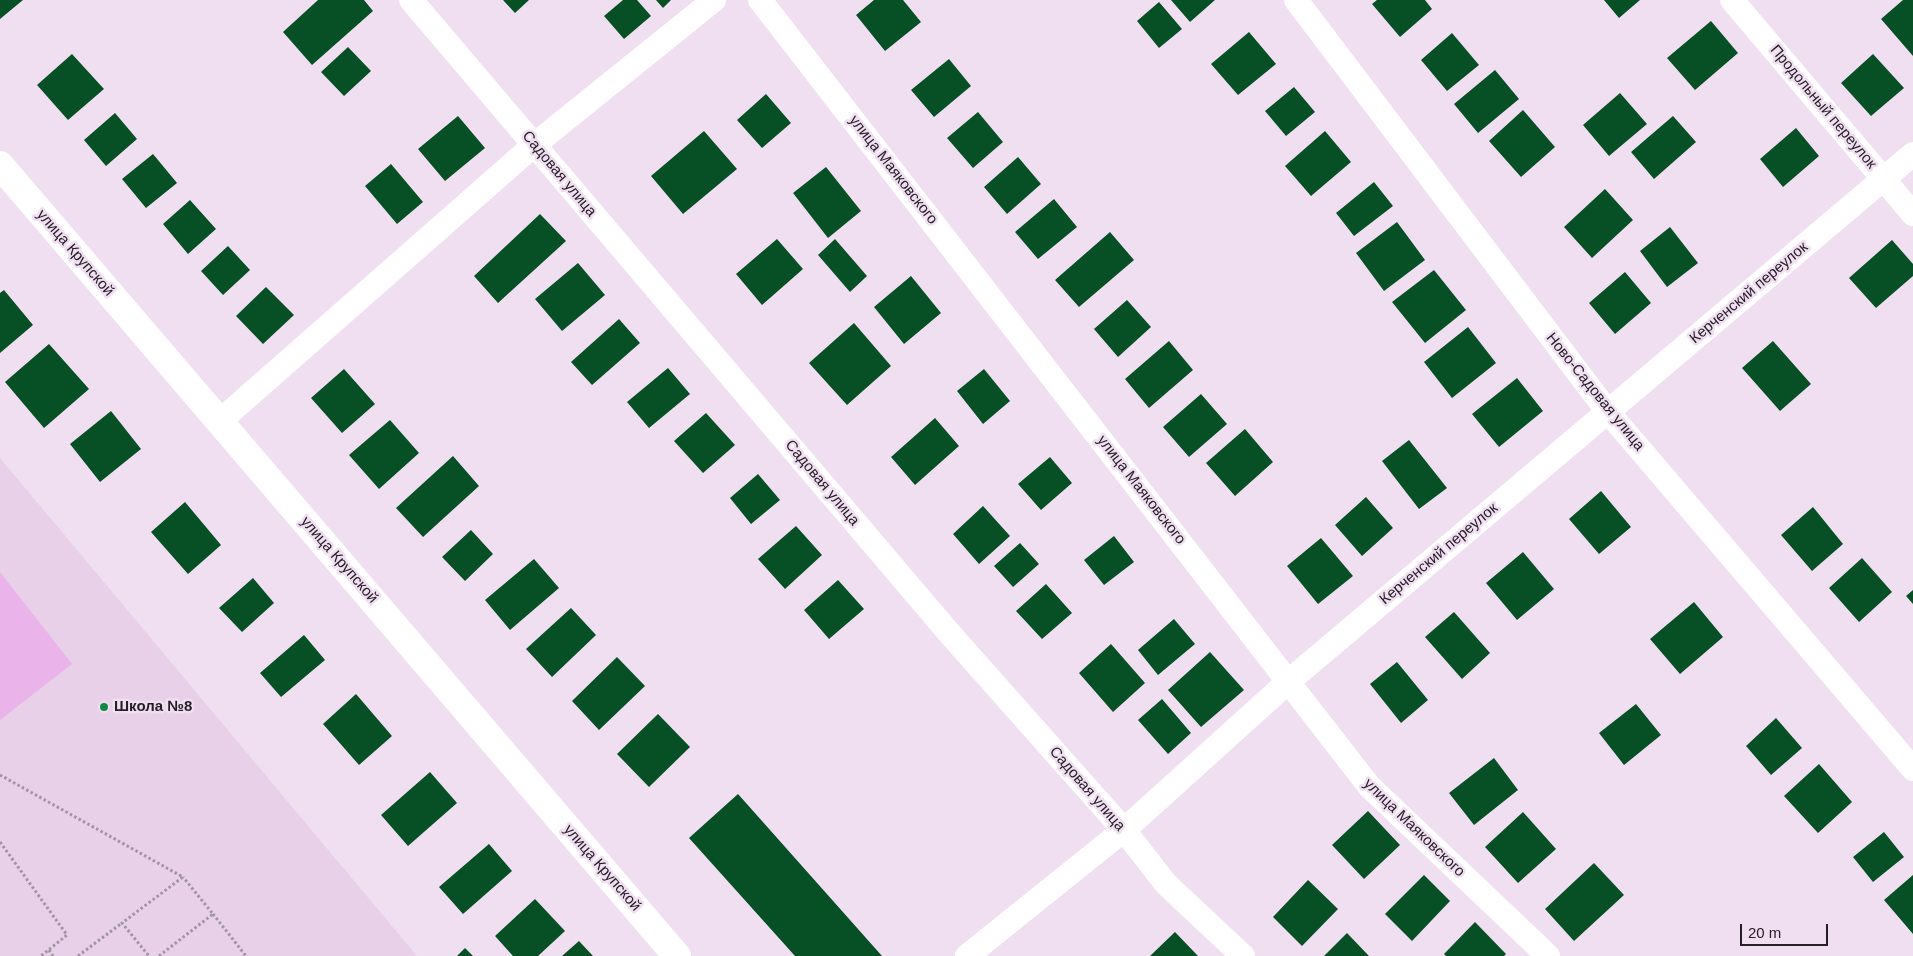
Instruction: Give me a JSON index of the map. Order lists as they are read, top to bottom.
{
  "streets": {
    "main road": ["улица Крупской"],
    "street": [
      "Продольный переулок",
      "улица Маяковского",
      "Садовая улица",
      "Керченский переулок",
      "Ново-Садовая улица"
    ]
  },
  "crossings": [
    ["Продольный переулок", "Керченский переулок"],
    ["улица Маяковского", "Керченский переулок"],
    ["Садовая улица", "Керченский переулок"],
    ["Керченский переулок", "Ново-Садовая улица"]
  ],
  "places": ["Школа №8"],
  "scale_bar": "20 m"
}
